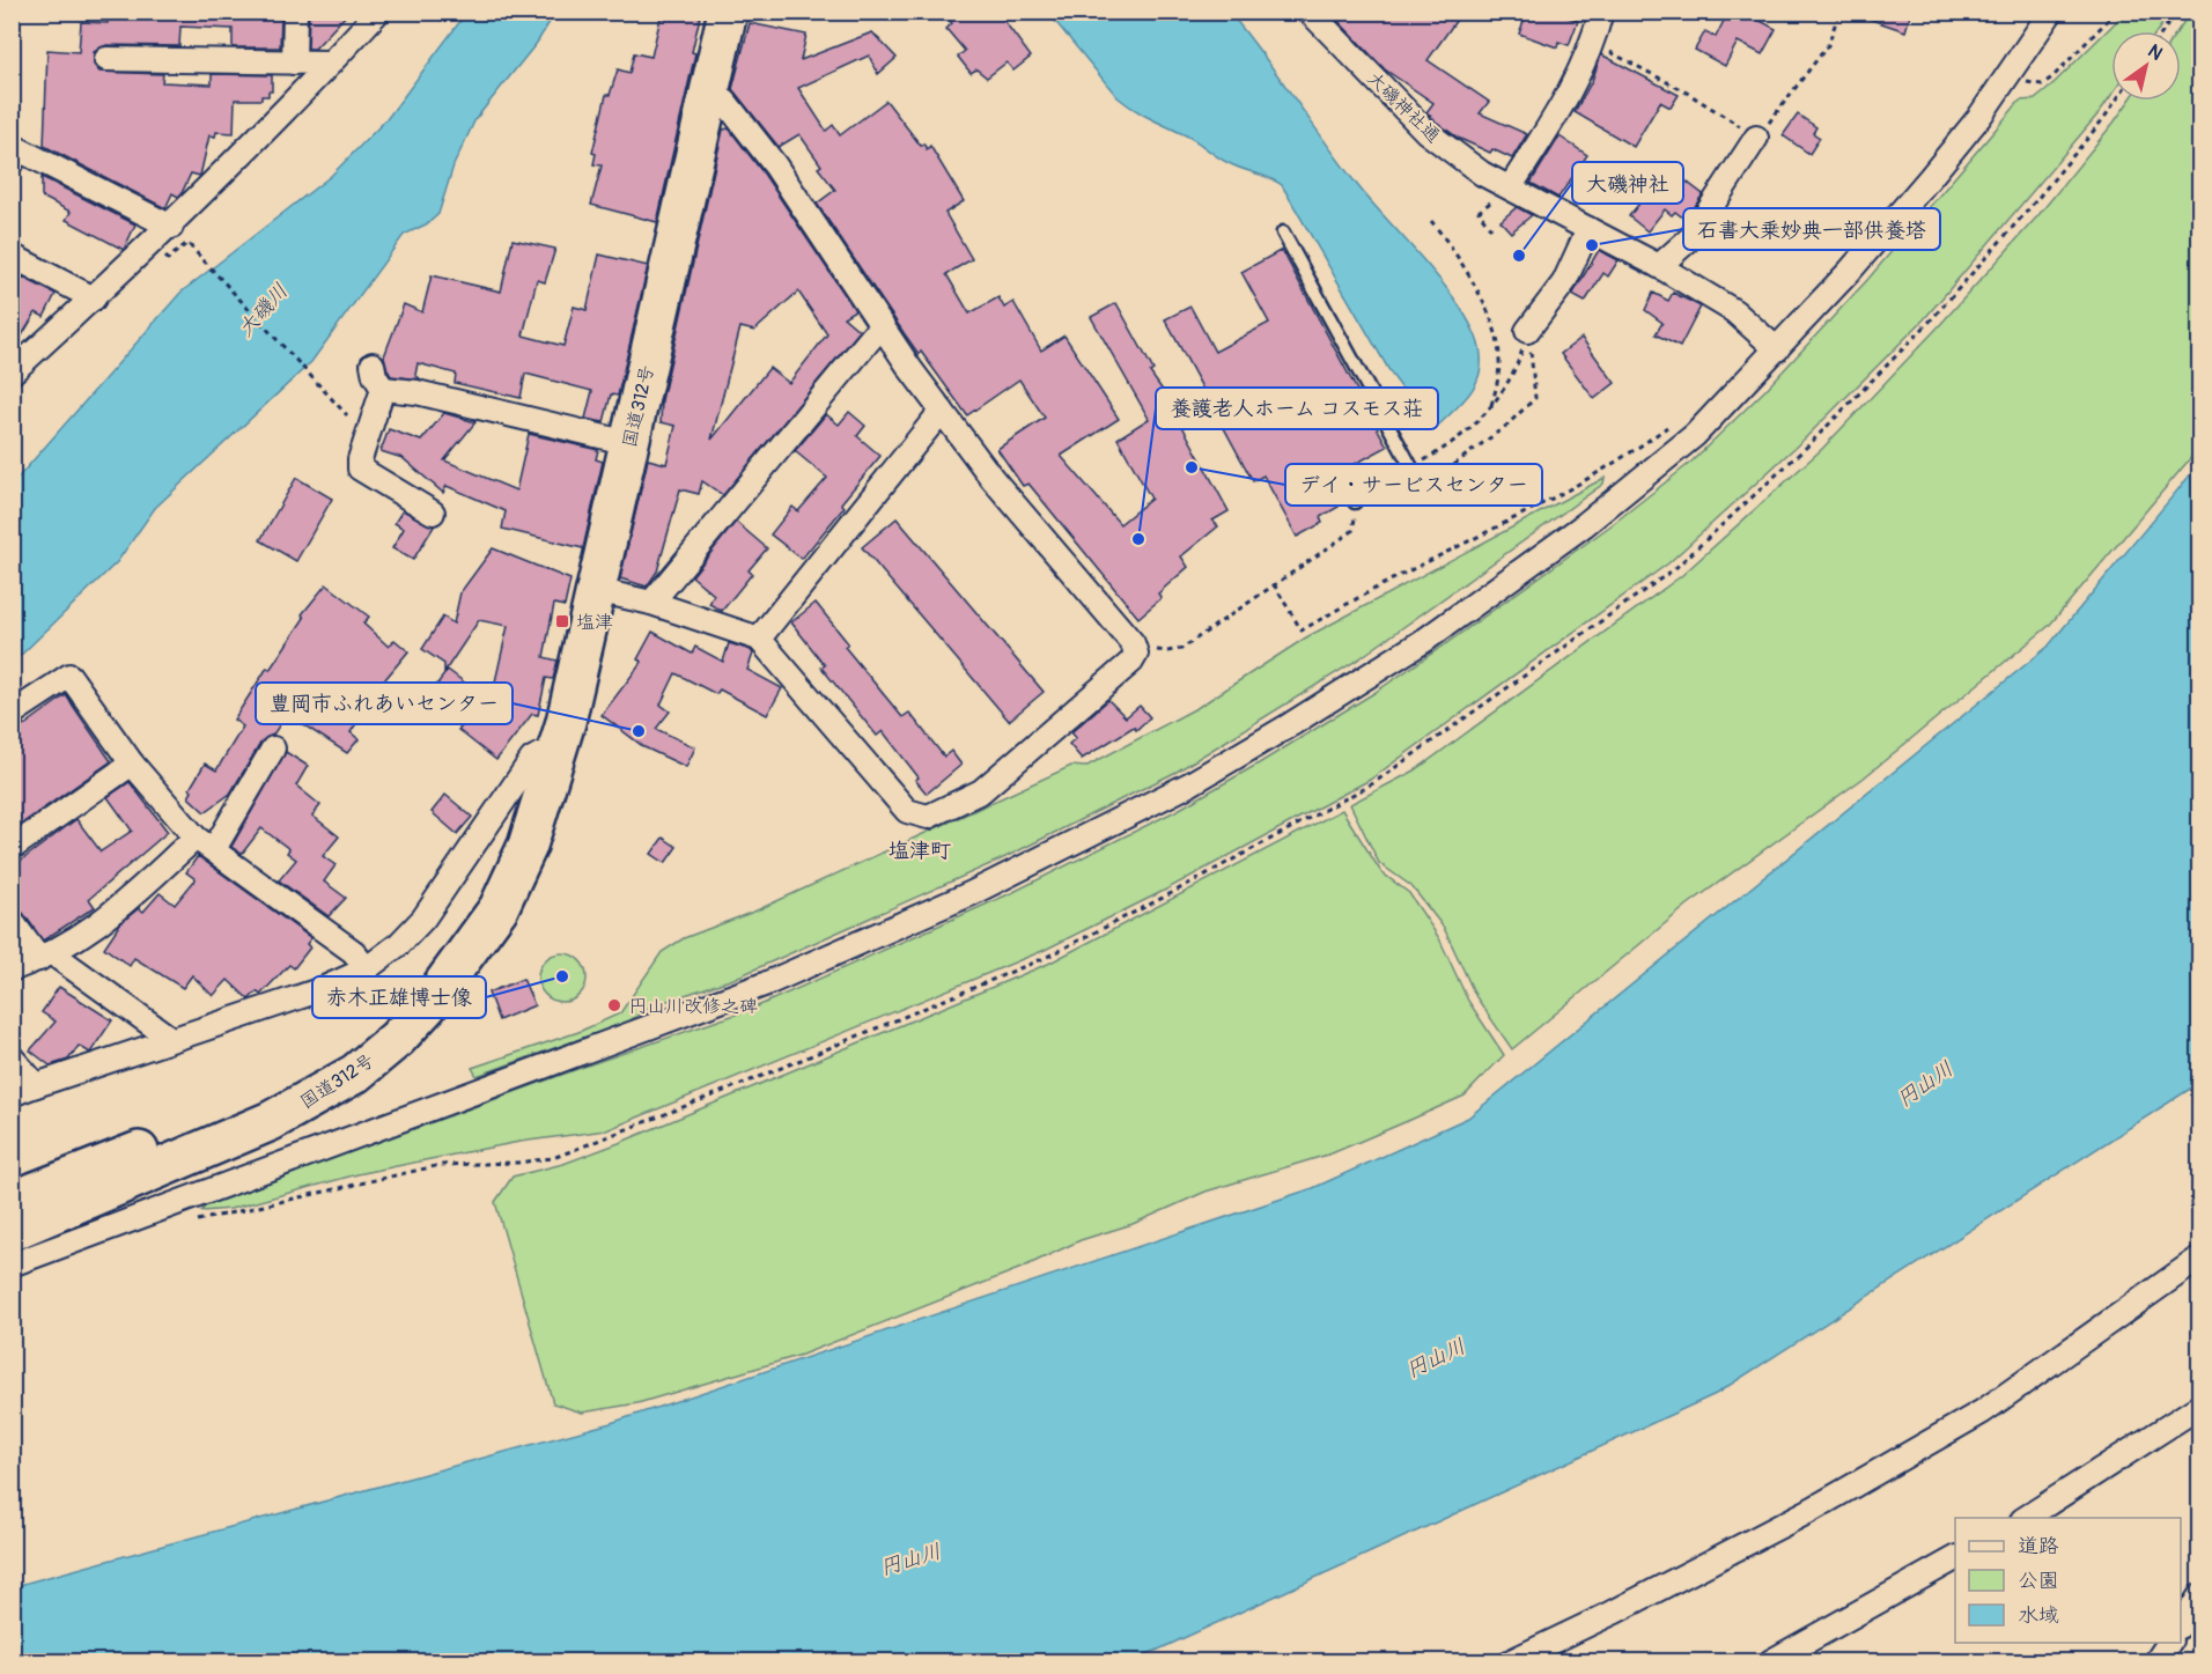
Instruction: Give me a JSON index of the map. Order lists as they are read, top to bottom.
{
  "streets": {
    "highway": ["国道312号"],
    "street": ["大磯神社通"]
  },
  "districts": ["塩津町"],
  "water": ["大磯川", "円山川"],
  "places": {
    "other": [
      "石書大乗妙典一部供養塔",
      "大磯神社",
      "デイ・サービスセンター",
      "養護老人ホーム コスモス荘",
      "豊岡市ふれあいセンター",
      "赤木正雄博士像",
      "円山川改修之碑"
    ],
    "transit": ["塩津"]
  },
  "legend": ["道路", "公園", "水域"],
  "north": "top right"
}
